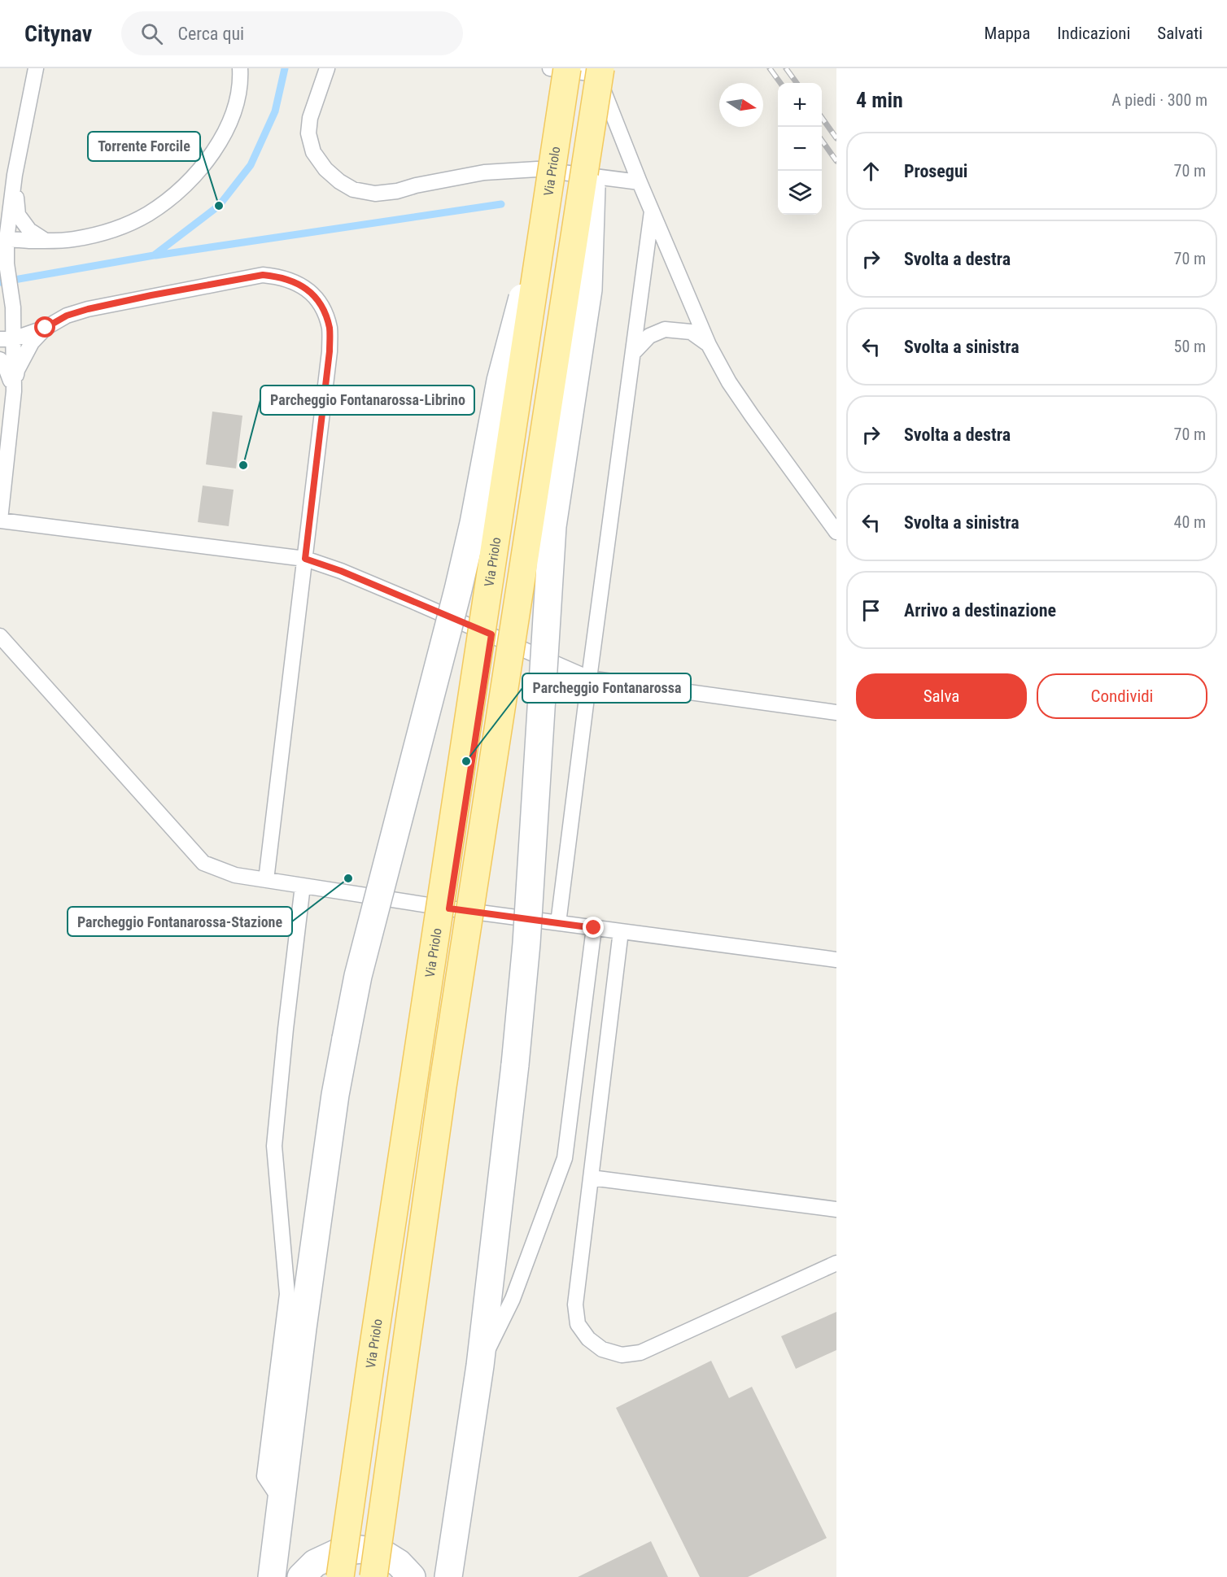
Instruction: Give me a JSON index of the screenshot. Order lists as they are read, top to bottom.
{
  "streets": {
    "main road": ["Via Priolo"]
  },
  "places": [
    "Torrente Forcile",
    "Parcheggio Fontanarossa-Librino",
    "Parcheggio Fontanarossa",
    "Parcheggio Fontanarossa-Stazione"
  ],
  "north": "right",
  "page": {
    "header": "Citynav",
    "search": "Cerca qui",
    "nav": ["Mappa", "Indicazioni", "Salvati"],
    "heading": ["4 min", "A piedi · 300 m"],
    "map_buttons": ["+", "−"],
    "list": [
      ["Prosegui", "70 m"],
      ["Svolta a destra", "70 m"],
      ["Svolta a sinistra", "50 m"],
      ["Svolta a destra", "70 m"],
      ["Svolta a sinistra", "40 m"],
      "Arrivo a destinazione"
    ],
    "buttons": ["Salva", "Condividi"]
  }
}
